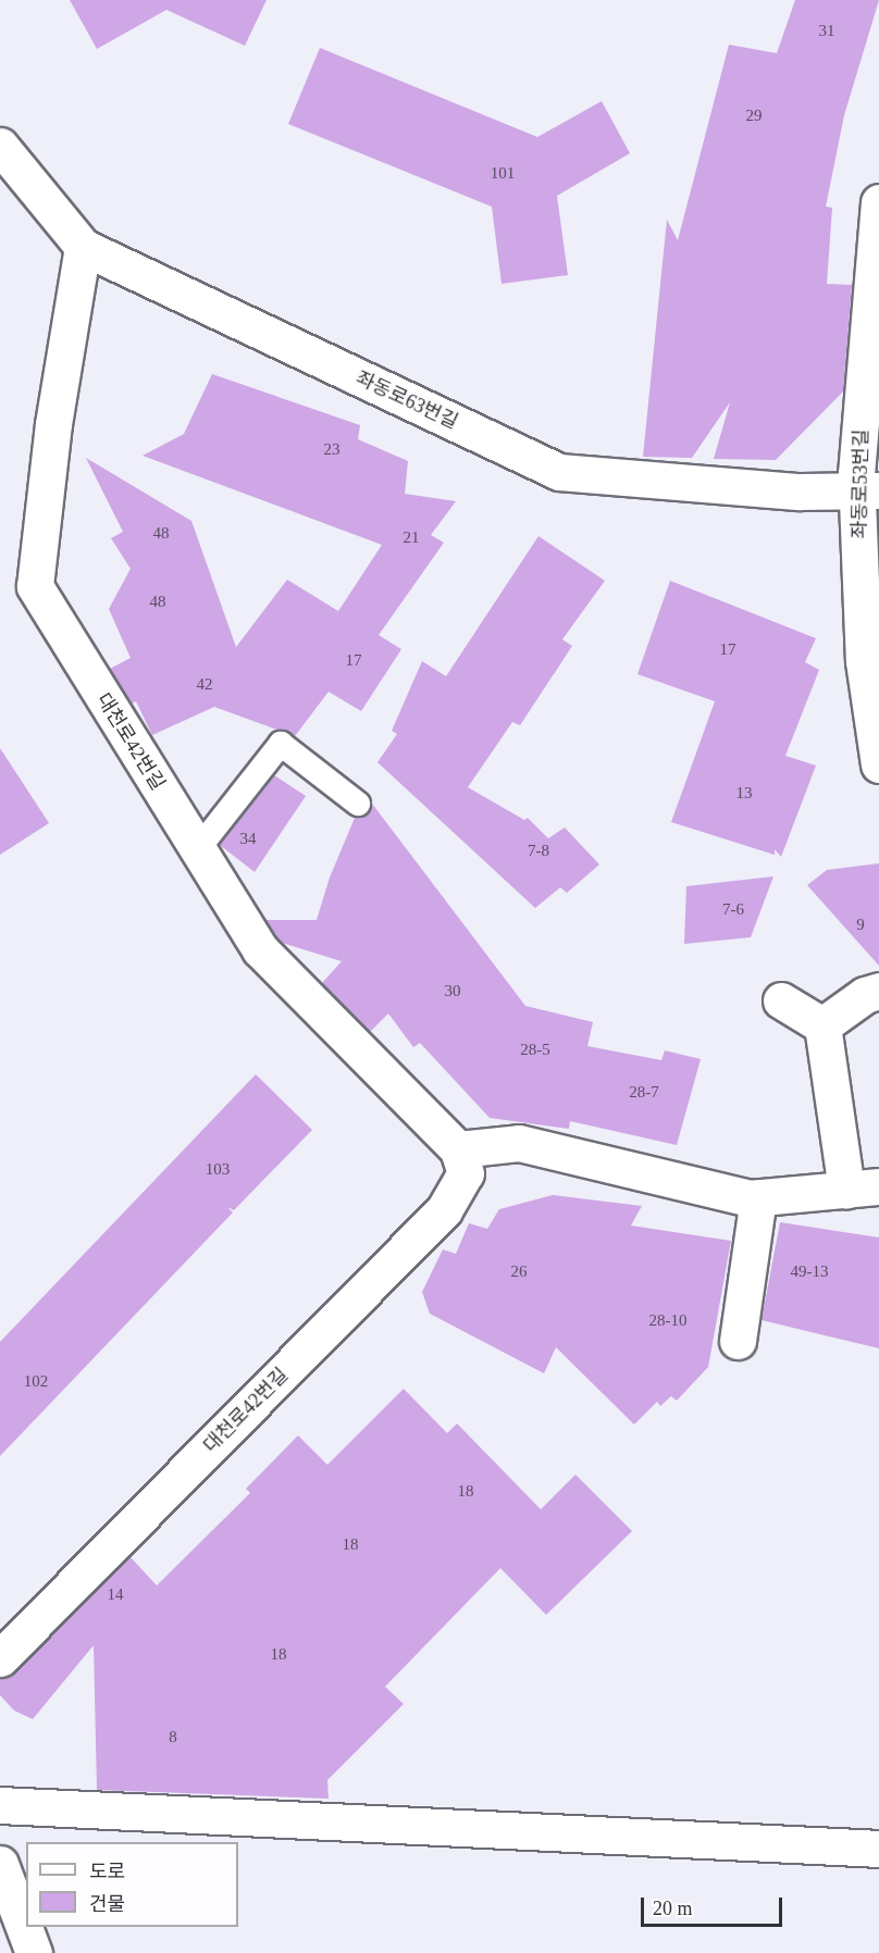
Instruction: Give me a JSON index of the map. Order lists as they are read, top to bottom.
{
  "streets": {
    "street": ["좌동로63번길", "좌동로53번길", "대천로42번길"]
  },
  "crossings": [
    ["좌동로63번길", "좌동로53번길"],
    ["좌동로63번길", "대천로42번길"]
  ],
  "house_numbers": [
    "31",
    "29",
    "101",
    "23",
    "48",
    "21",
    "48",
    "17",
    "17",
    "42",
    "13",
    "34",
    "7-8",
    "7-6",
    "9",
    "30",
    "28-5",
    "28-7",
    "103",
    "26",
    "49-13",
    "28-10",
    "102",
    "18",
    "18",
    "14",
    "18",
    "8"
  ],
  "legend": ["도로", "건물"],
  "scale_bar": "20 m"
}
